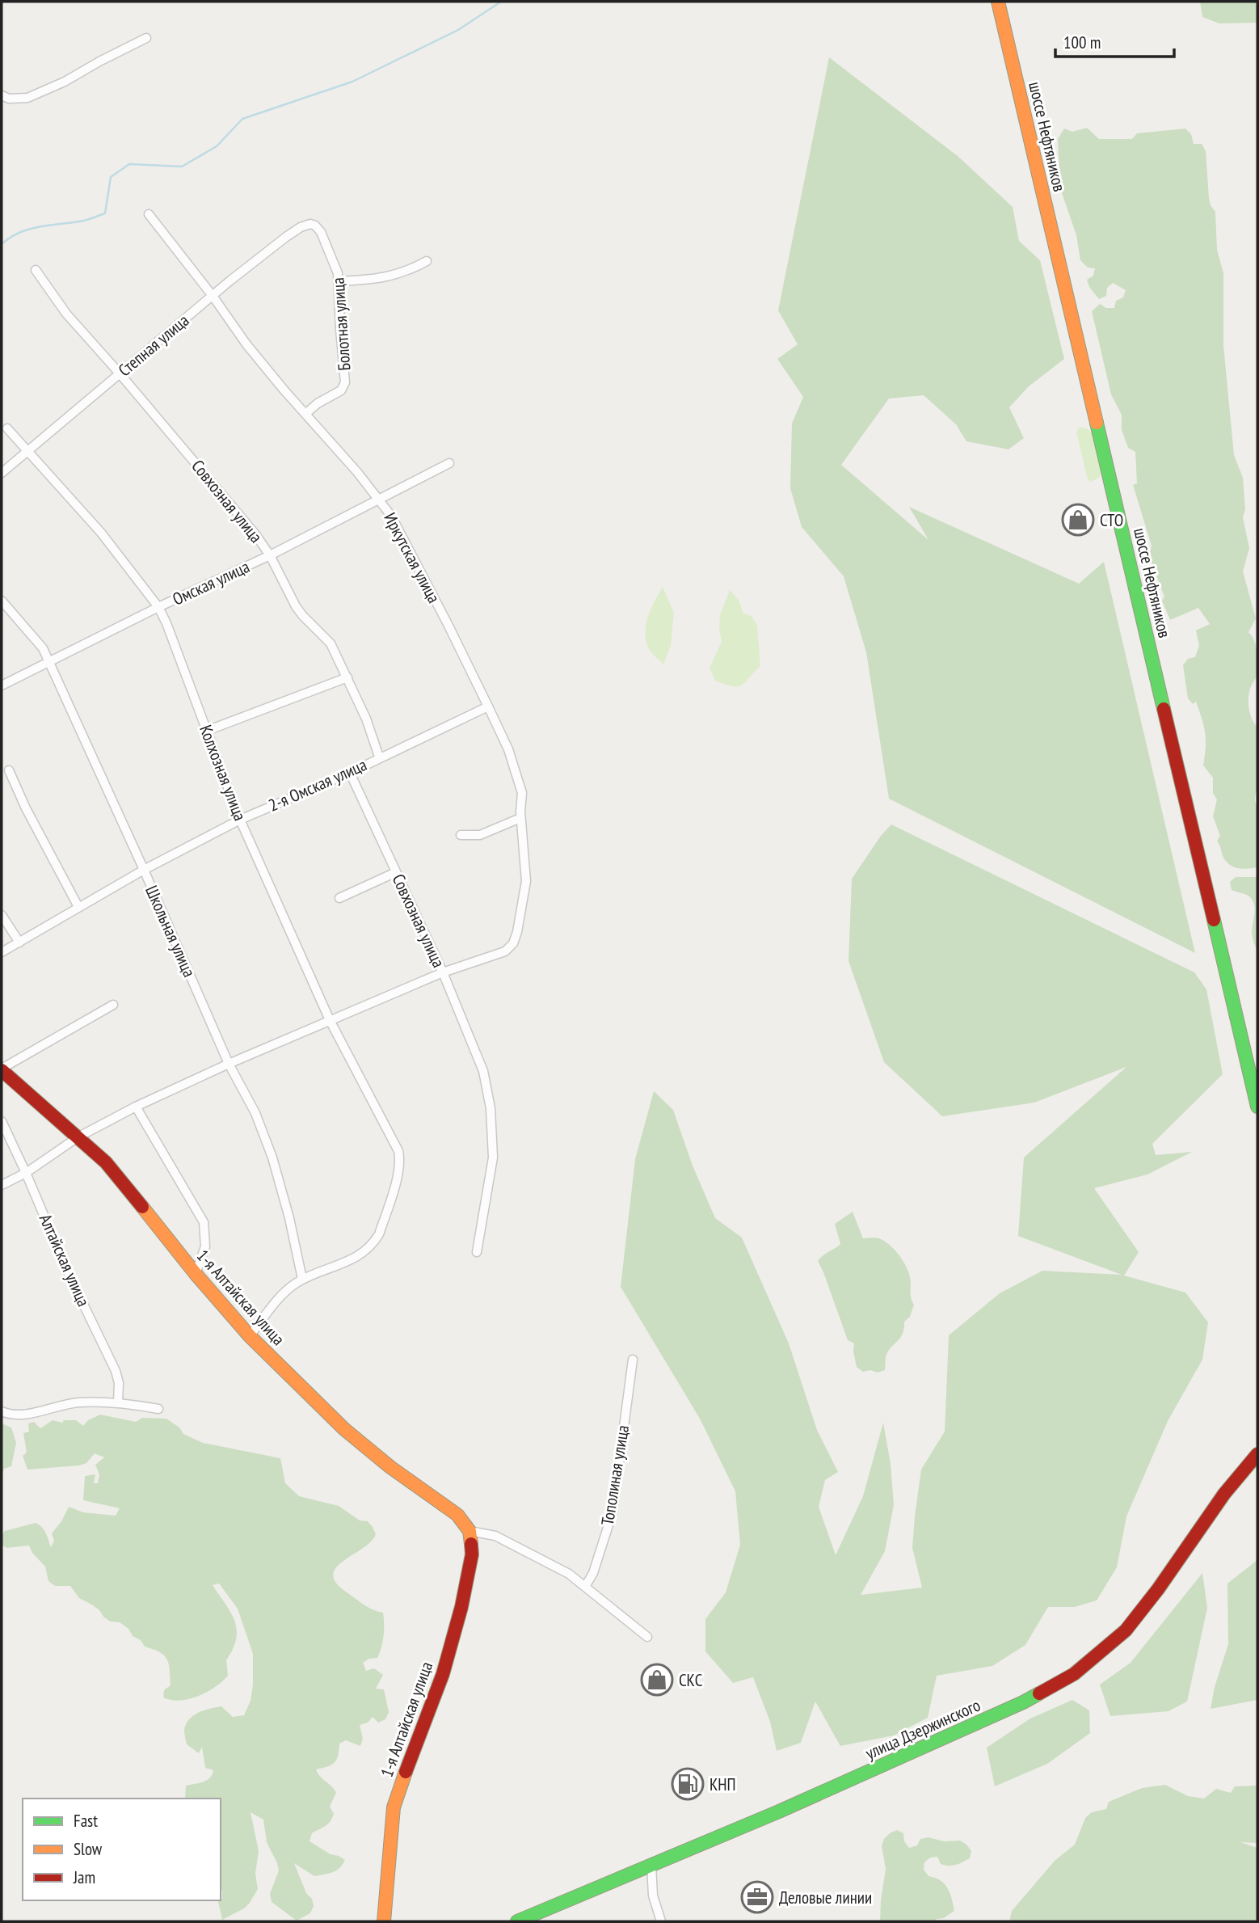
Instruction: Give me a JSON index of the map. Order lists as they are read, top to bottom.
{
  "streets": {
    "main road": ["шоссе Нефтяников", "1-я Алтайская улица", "улица Дзержинского"],
    "street": [
      "Болотная улица",
      "Степная улица",
      "Совхозная улица",
      "Иркутская улица",
      "Омская улица",
      "Колхозная улица",
      "2-я Омская улица",
      "Школьная улица",
      "Алтайская улица",
      "Тополиная улица"
    ]
  },
  "crossings": [
    ["Болотная улица", "Степная улица"],
    ["Болотная улица", "Иркутская улица"],
    ["Степная улица", "Совхозная улица"],
    ["Степная улица", "Иркутская улица"],
    ["Степная улица", "Колхозная улица"],
    ["Совхозная улица", "Иркутская улица"],
    ["Совхозная улица", "Омская улица"],
    ["Совхозная улица", "2-я Омская улица"],
    ["Иркутская улица", "Омская улица"],
    ["Иркутская улица", "2-я Омская улица"],
    ["Омская улица", "Колхозная улица"],
    ["Омская улица", "Школьная улица"],
    ["Колхозная улица", "2-я Омская улица"],
    ["Колхозная улица", "Школьная улица"],
    ["2-я Омская улица", "Школьная улица"]
  ],
  "places": {
    "shop": ["СТО", "СКС"],
    "fuel station": ["КНП"],
    "office": ["Деловые линии"]
  },
  "legend": ["Fast", "Slow", "Jam"],
  "scale_bar": "100 m"
}
